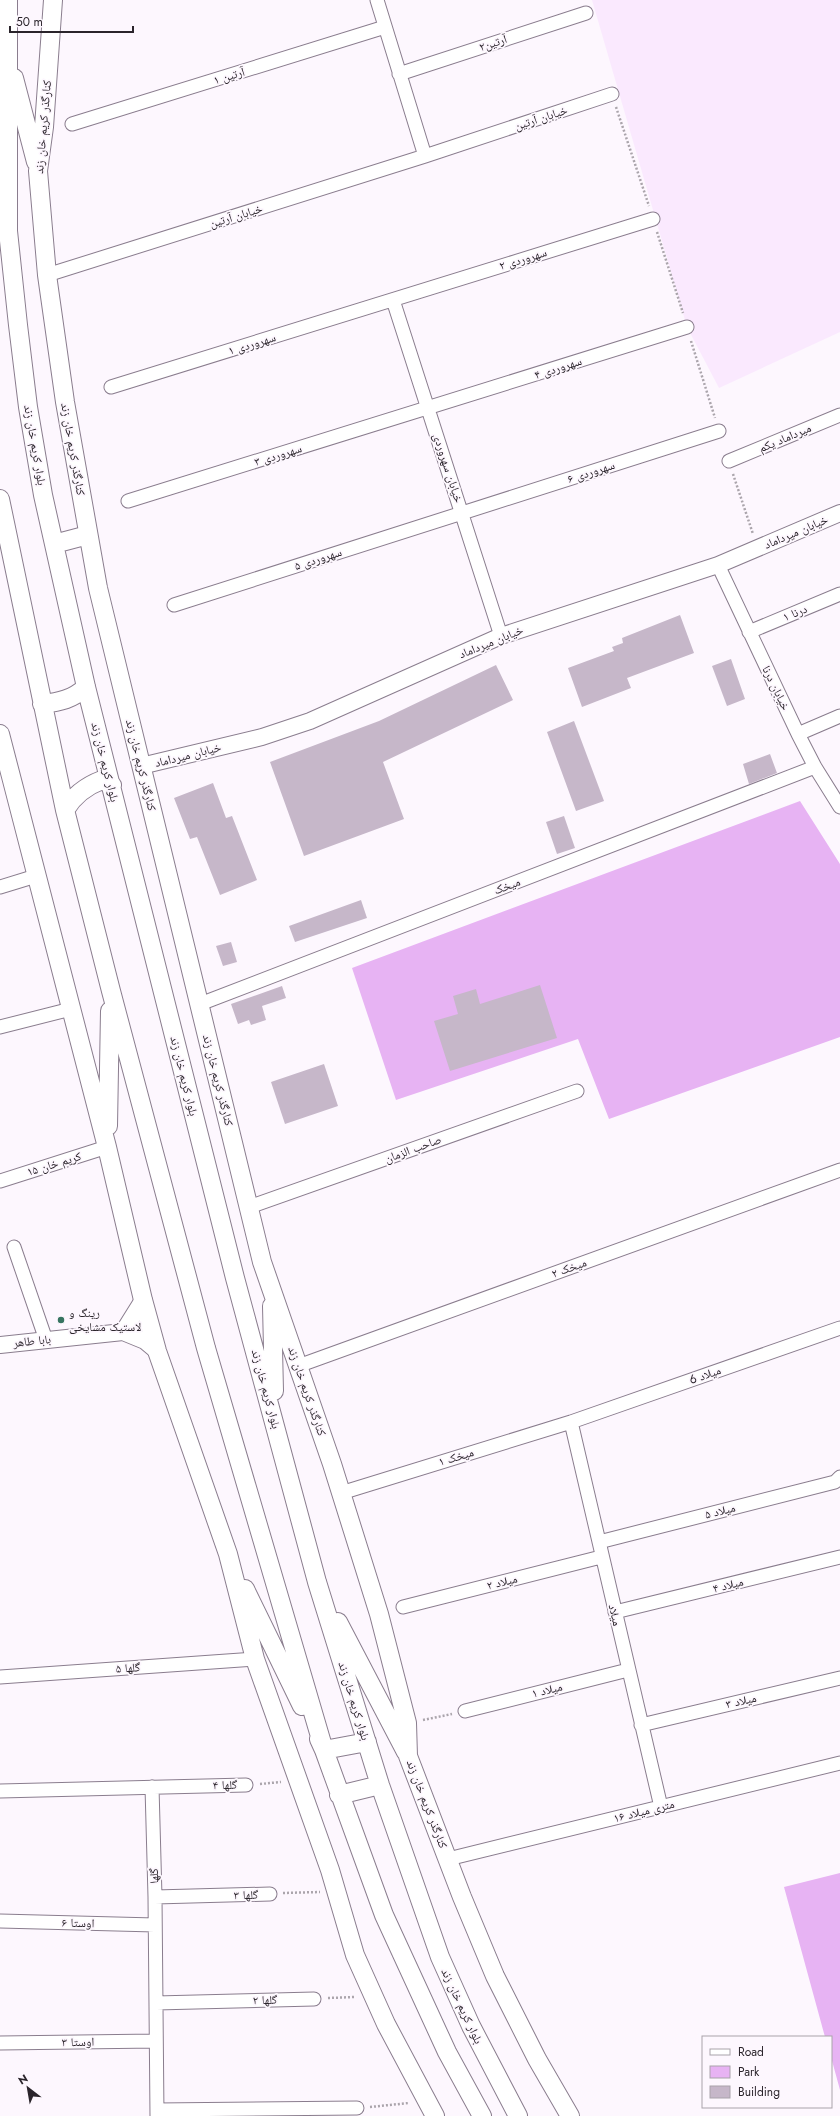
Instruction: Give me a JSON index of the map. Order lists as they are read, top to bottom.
{
  "streets": {
    "main road": ["کنارگذر کریم خان زند", "بلوار کریم خان زند"],
    "street": [
      "آرتین۲",
      "آرتین ۱",
      "خیابان آرتین",
      "سهروردی ۲",
      "سهروردی ۱",
      "سهروردی ۴",
      "میرداماد یکم",
      "سهروردی ۳",
      "خیابان سهروردی",
      "سهروردی ۶",
      "خیابان میرداماد",
      "سهروردی ۵",
      "درنا ۱",
      "خیابان درنا",
      "میخک",
      "صاحب الزمان",
      "کریم خان ۱۵",
      "میخک ۲",
      "بابا طاهر",
      "میلاد 6",
      "میخک ۱",
      "میلاد ۵",
      "میلاد ۲",
      "میلاد ۴",
      "میلاد",
      "گلها ۵",
      "میلاد ۱",
      "میلاد ۳",
      "گلها ۴",
      "۱۶ متری میلاد",
      "گلها",
      "گلها ۳",
      "اوستا ۶",
      "گلها ۲",
      "اوستا ۳"
    ]
  },
  "crossings": [
    ["خیابان آرتین", "کنارگذر کریم خان زند"],
    ["کنارگذر کریم خان زند", "خیابان میرداماد"],
    ["کنارگذر کریم خان زند", "میخک"],
    ["کنارگذر کریم خان زند", "صاحب الزمان"],
    ["کنارگذر کریم خان زند", "میخک ۲"],
    ["کنارگذر کریم خان زند", "میخک ۱"],
    ["کنارگذر کریم خان زند", "۱۶ متری میلاد"],
    ["سهروردی ۲", "سهروردی ۱"],
    ["سهروردی ۲", "خیابان سهروردی"],
    ["سهروردی ۱", "خیابان سهروردی"],
    ["سهروردی ۴", "سهروردی ۳"],
    ["سهروردی ۴", "خیابان سهروردی"],
    ["سهروردی ۳", "خیابان سهروردی"],
    ["خیابان سهروردی", "سهروردی ۶"],
    ["خیابان سهروردی", "خیابان میرداماد"],
    ["خیابان سهروردی", "سهروردی ۵"],
    ["سهروردی ۶", "سهروردی ۵"],
    ["خیابان میرداماد", "خیابان درنا"],
    ["درنا ۱", "خیابان درنا"],
    ["خیابان درنا", "میخک"],
    ["میلاد 6", "میخک ۱"],
    ["میلاد 6", "میلاد"],
    ["میخک ۱", "میلاد"],
    ["میلاد ۵", "میلاد"],
    ["میلاد ۲", "میلاد"],
    ["میلاد ۴", "میلاد"],
    ["میلاد", "میلاد ۱"],
    ["میلاد", "میلاد ۳"],
    ["میلاد", "۱۶ متری میلاد"],
    ["گلها ۴", "گلها"],
    ["گلها", "گلها ۳"],
    ["گلها", "اوستا ۶"],
    ["گلها", "گلها ۲"],
    ["گلها", "اوستا ۳"]
  ],
  "places": ["رینگ و لاستیک مشایخی"],
  "legend": ["Road", "Park", "Building"],
  "scale_bar": "50 m",
  "north": "top left"
}
